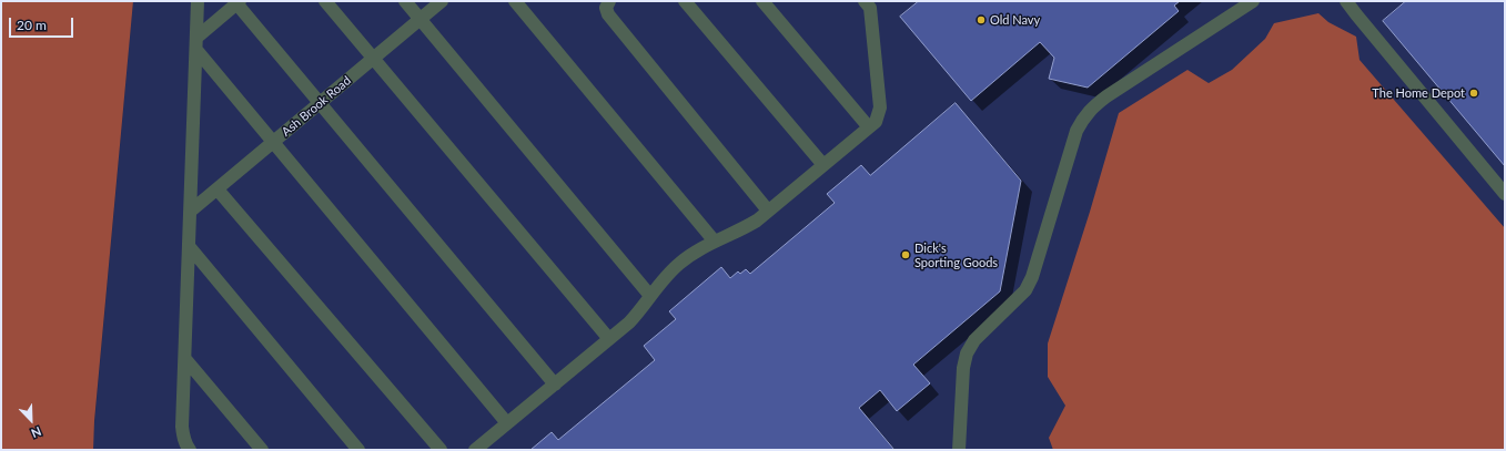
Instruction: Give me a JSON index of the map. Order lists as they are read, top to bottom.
{
  "streets": {
    "street": ["Ash Brook Road"]
  },
  "places": ["Old Navy", "The Home Depot", "Dick's Sporting Goods"],
  "scale_bar": "20 m",
  "north": "bottom right"
}
